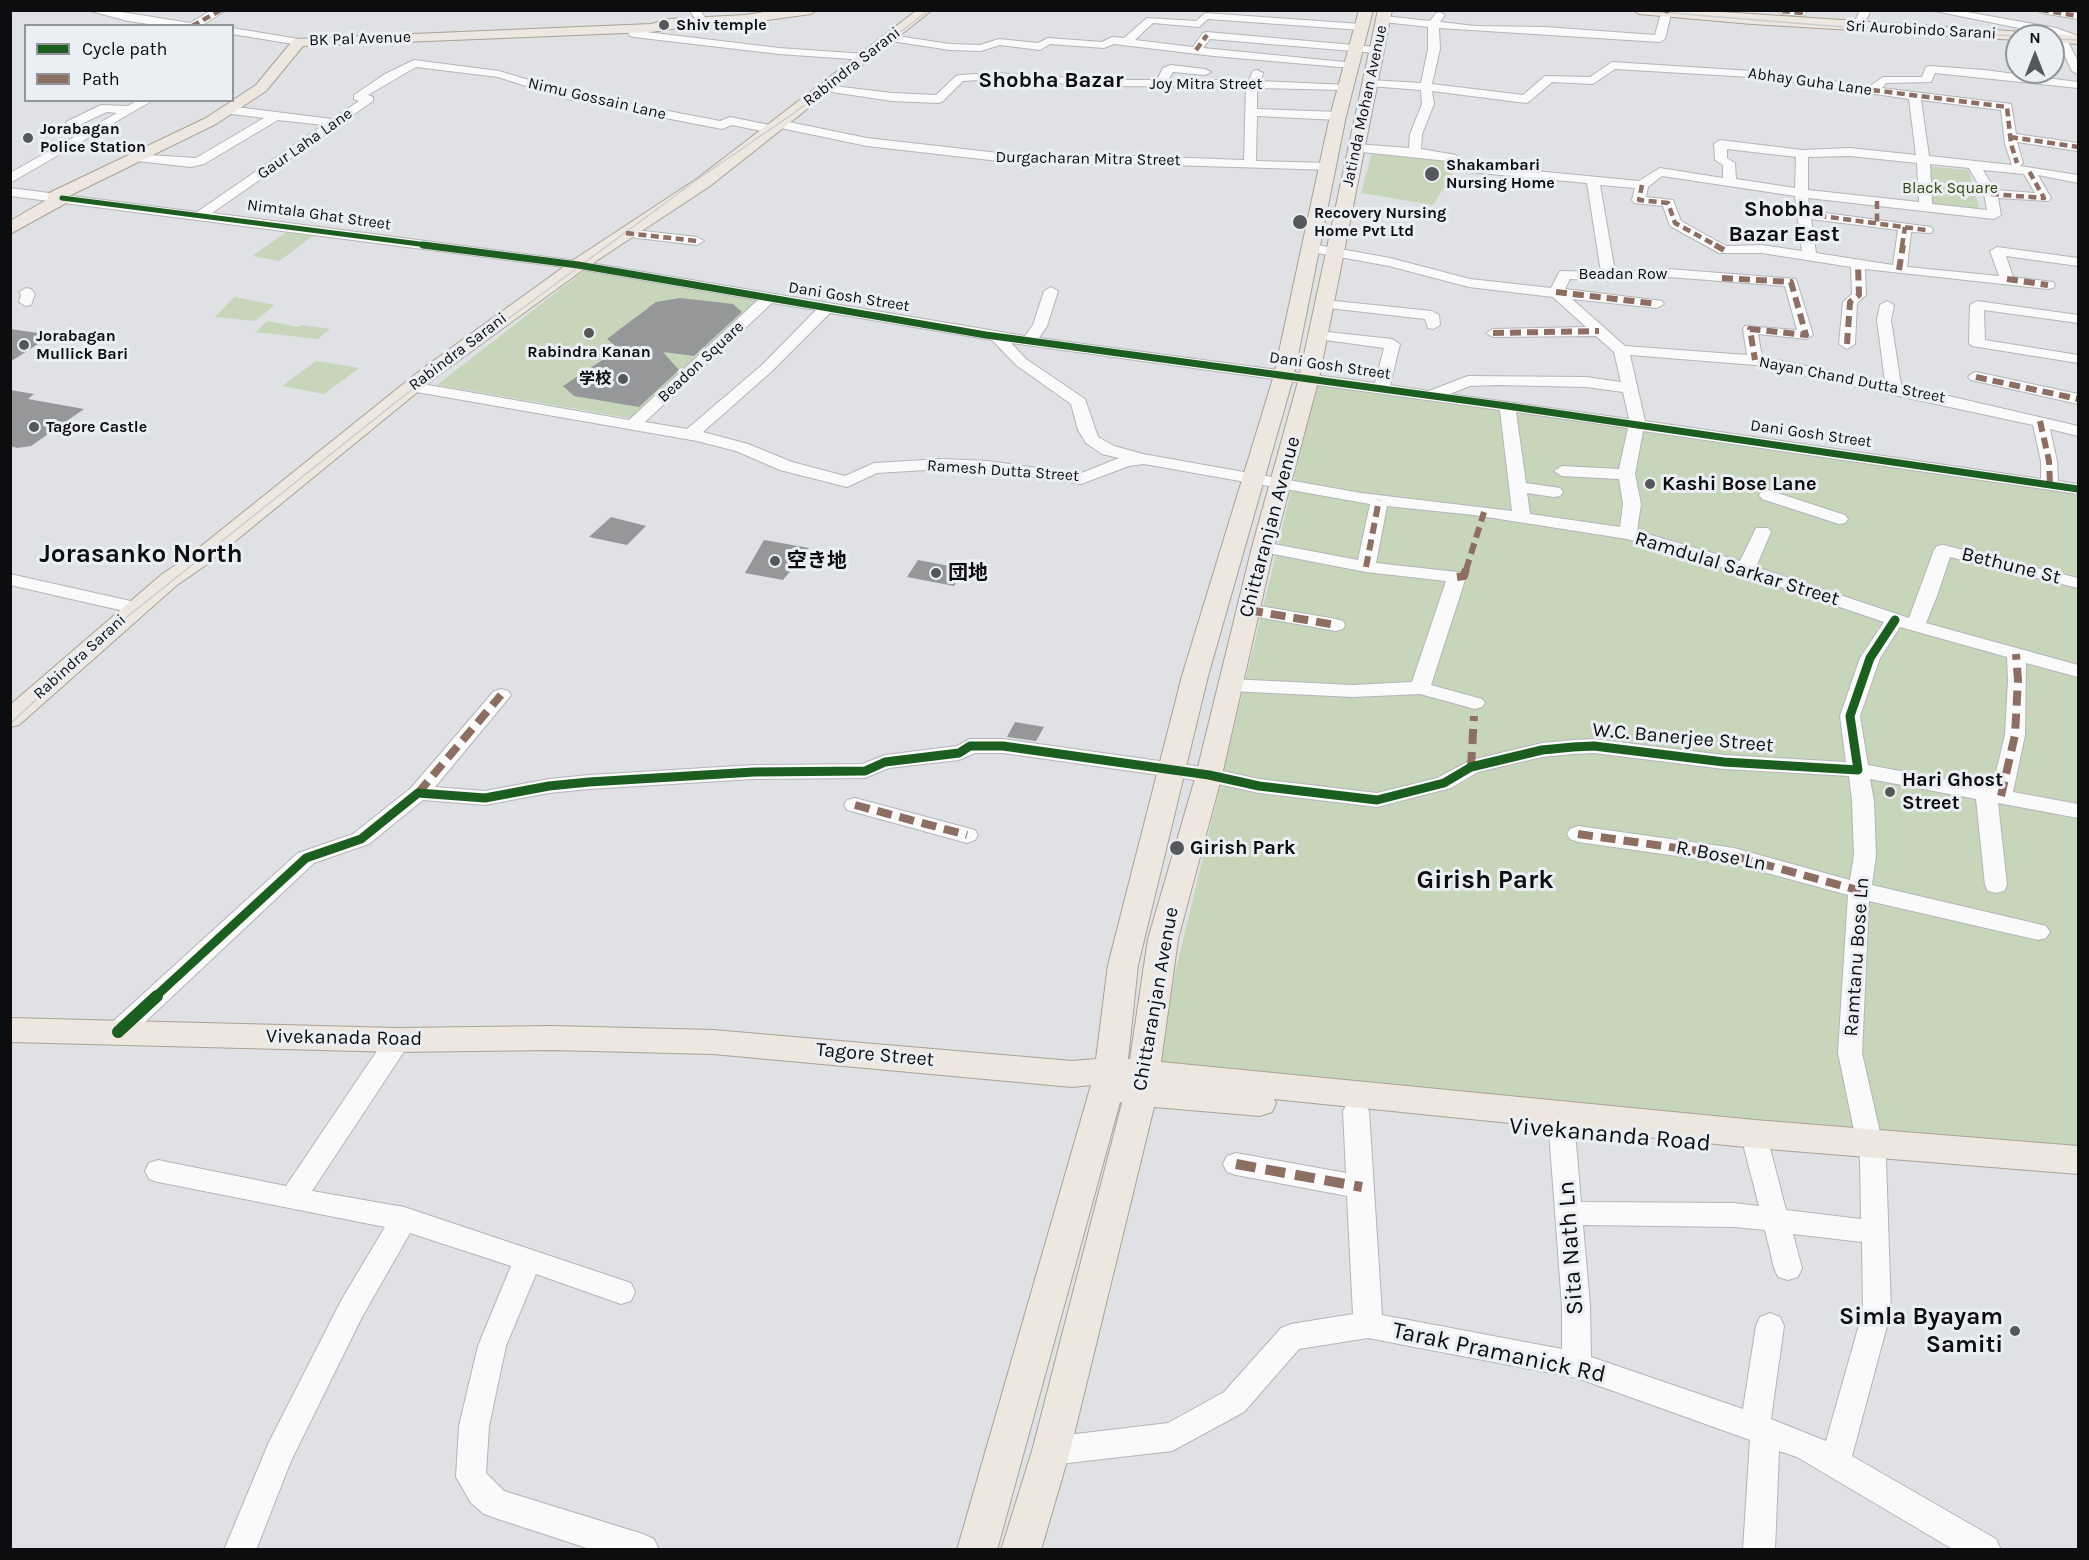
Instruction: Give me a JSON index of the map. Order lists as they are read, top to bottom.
{
  "streets": {
    "main road": [
      "Sri Aurobindo Sarani",
      "BK Pal Avenue",
      "Rabindra Sarani",
      "Jatinda Mohan Avenue",
      "Chittaranjan Avenue",
      "Vivekanada Road",
      "Tagore Street",
      "Vivekananda Road"
    ],
    "street": [
      "Abhay Guha Lane",
      "Joy Mitra Street",
      "Nimu Gossain Lane",
      "Gaur Laha Lane",
      "Durgacharan Mitra Street",
      "Nimtala Ghat Street",
      "Beadan Row",
      "Dani Gosh Street",
      "Beadon Square",
      "Nayan Chand Dutta Street",
      "Ramesh Dutta Street",
      "Bethune St",
      "Ramdulal Sarkar Street",
      "W.C. Banerjee Street",
      "R. Bose Ln",
      "Ramtanu Bose Ln",
      "Sita Nath Ln",
      "Tarak Pramanick Rd"
    ]
  },
  "crossings": [
    ["BK Pal Avenue", "Nimtala Ghat Street"],
    ["Rabindra Sarani", "Joy Mitra Street"],
    ["Rabindra Sarani", "Nimu Gossain Lane"],
    ["Rabindra Sarani", "Durgacharan Mitra Street"],
    ["Rabindra Sarani", "Nimtala Ghat Street"],
    ["Rabindra Sarani", "Dani Gosh Street"],
    ["Rabindra Sarani", "Ramesh Dutta Street"],
    ["Nimu Gossain Lane", "Gaur Laha Lane"],
    ["Nimu Gossain Lane", "Durgacharan Mitra Street"],
    ["Jatinda Mohan Avenue", "Dani Gosh Street"],
    ["Jatinda Mohan Avenue", "Chittaranjan Avenue"],
    ["Gaur Laha Lane", "Nimtala Ghat Street"],
    ["Nimtala Ghat Street", "Dani Gosh Street"],
    ["Beadan Row", "Nayan Chand Dutta Street"],
    ["Dani Gosh Street", "Beadon Square"],
    ["Dani Gosh Street", "Chittaranjan Avenue"],
    ["Beadon Square", "Ramesh Dutta Street"],
    ["Ramesh Dutta Street", "Chittaranjan Avenue"],
    ["Ramesh Dutta Street", "Ramdulal Sarkar Street"],
    ["Chittaranjan Avenue", "Ramdulal Sarkar Street"],
    ["Chittaranjan Avenue", "W.C. Banerjee Street"],
    ["Chittaranjan Avenue", "Tagore Street"],
    ["Chittaranjan Avenue", "Vivekananda Road"],
    ["Chittaranjan Avenue", "Tarak Pramanick Rd"],
    ["Bethune St", "Ramdulal Sarkar Street"],
    ["Bethune St", "W.C. Banerjee Street"],
    ["Bethune St", "Ramtanu Bose Ln"],
    ["Ramdulal Sarkar Street", "W.C. Banerjee Street"],
    ["Ramdulal Sarkar Street", "Ramtanu Bose Ln"],
    ["W.C. Banerjee Street", "Ramtanu Bose Ln"],
    ["R. Bose Ln", "Ramtanu Bose Ln"],
    ["Ramtanu Bose Ln", "Vivekananda Road"],
    ["Ramtanu Bose Ln", "Tarak Pramanick Rd"],
    ["Vivekanada Road", "Tagore Street"],
    ["Tagore Street", "Vivekananda Road"],
    ["Vivekananda Road", "Sita Nath Ln"],
    ["Sita Nath Ln", "Tarak Pramanick Rd"]
  ],
  "districts": [
    "Shobha Bazar",
    "Shobha Bazar East",
    "Jorasanko North",
    "Girish Park"
  ],
  "parks": ["Black Square"],
  "places": [
    "Shiv temple",
    "Jorabagan Police Station",
    "Shakambari Nursing Home",
    "Recovery Nursing Home Pvt Ltd",
    "Rabindra Kanan",
    "Jorabagan Mullick Bari",
    "学校",
    "Tagore Castle",
    "Kashi Bose Lane",
    "空き地",
    "団地",
    "Hari Ghost Street",
    "Girish Park",
    "Simla Byayam Samiti"
  ],
  "legend": ["Cycle path", "Path"],
  "north": "top"
}
